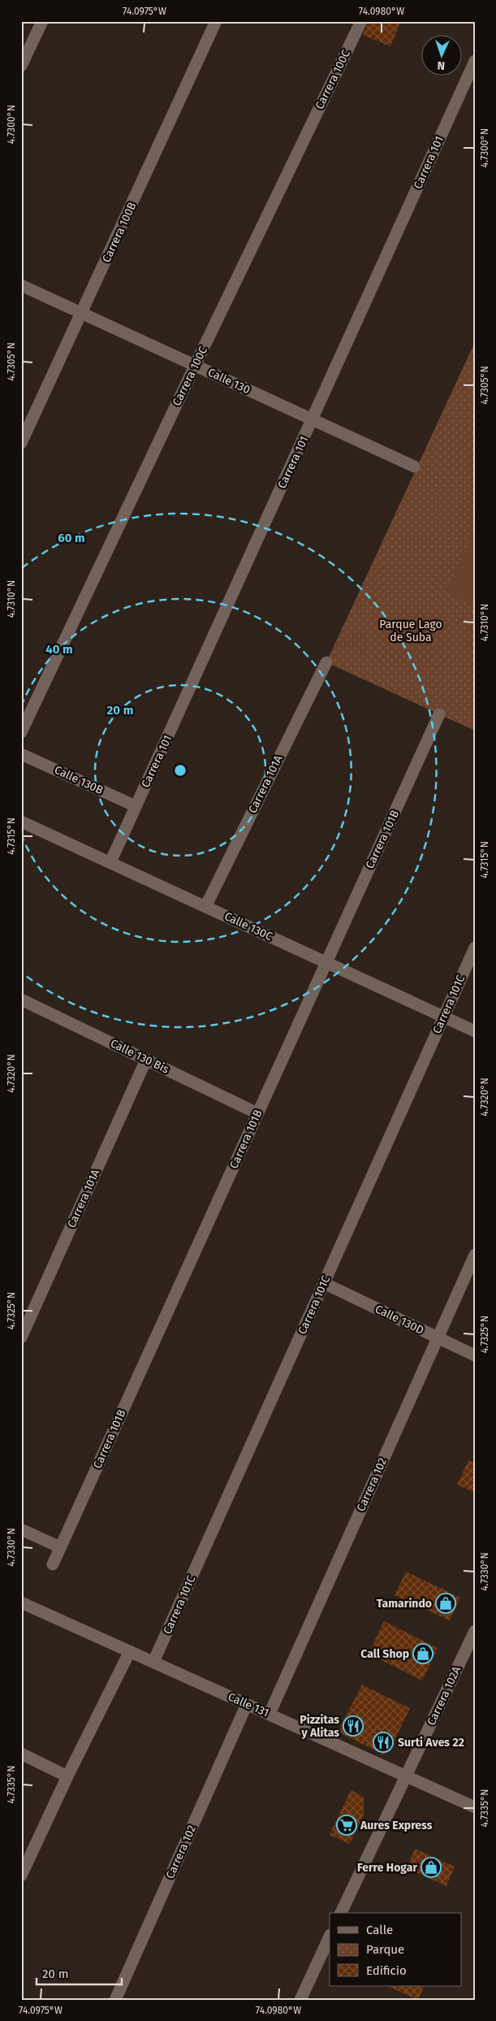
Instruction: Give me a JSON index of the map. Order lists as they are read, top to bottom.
{
  "streets": {
    "street": [
      "Carrera 100C",
      "Carrera 101",
      "Carrera 100B",
      "Calle 130",
      "Calle 130B",
      "Carrera 101A",
      "Carrera 101B",
      "Calle 130C",
      "Carrera 101C",
      "Calle 130 Bis",
      "Calle 130D",
      "Carrera 102",
      "Carrera 102A",
      "Calle 131"
    ]
  },
  "crossings": [
    ["Carrera 100C", "Calle 130"],
    ["Carrera 101", "Calle 130"],
    ["Carrera 101", "Calle 130B"],
    ["Carrera 101", "Calle 130C"],
    ["Carrera 100B", "Calle 130"],
    ["Carrera 101A", "Calle 130C"],
    ["Carrera 101A", "Calle 130 Bis"],
    ["Carrera 101B", "Calle 130C"],
    ["Carrera 101B", "Calle 130 Bis"],
    ["Calle 130C", "Carrera 101C"],
    ["Carrera 101C", "Calle 130D"],
    ["Carrera 101C", "Calle 131"],
    ["Calle 130D", "Carrera 102"],
    ["Carrera 102", "Calle 131"],
    ["Carrera 102A", "Calle 131"]
  ],
  "parks": ["Parque Lago de Suba"],
  "places": {
    "shop": ["Tamarindo", "Call Shop", "Ferre Hogar"],
    "restaurant": ["Pizzitas y Alitas", "Surti Aves 22"],
    "supermarket": ["Aures Express"]
  },
  "legend": ["Calle", "Parque", "Edificio"],
  "scale_bar": "20 m",
  "north": "bottom",
  "coordinates": [
    "74.0975°W",
    "74.0980°W",
    "4.7300°N",
    "4.7305°N",
    "4.7310°N",
    "4.7315°N",
    "4.7320°N",
    "4.7325°N",
    "4.7330°N",
    "4.7335°N"
  ],
  "rings": ["60 m", "40 m", "20 m"]
}
